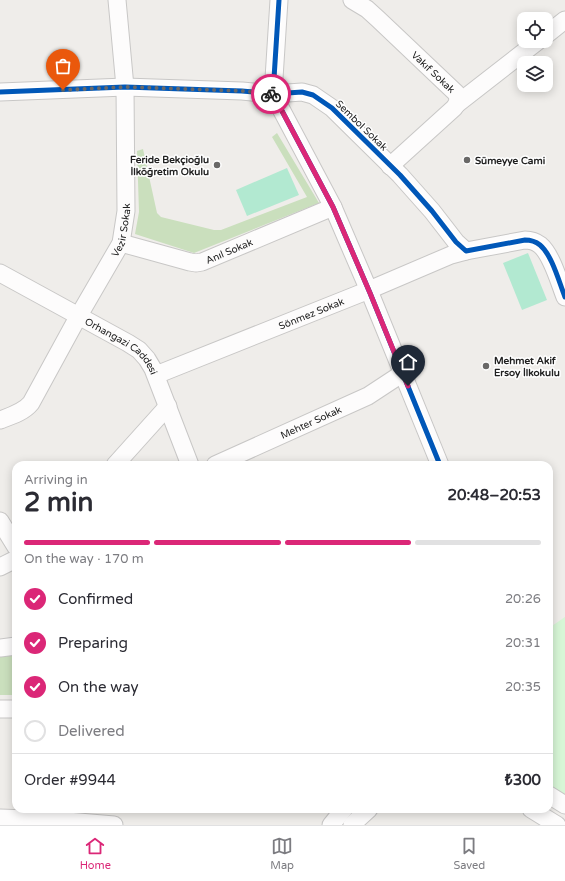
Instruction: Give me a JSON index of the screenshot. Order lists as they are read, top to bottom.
{
  "streets": {
    "street": [
      "Vakıf Sokak",
      "Sembol Sokak",
      "Vezir Sokak",
      "Anıl Sokak",
      "Sönmez Sokak",
      "Orhangazi Caddesi",
      "Mehter Sokak"
    ]
  },
  "crossings": [
    ["Vakıf Sokak", "Sembol Sokak"],
    ["Sembol Sokak", "Vezir Sokak"],
    ["Sembol Sokak", "Sönmez Sokak"],
    ["Vezir Sokak", "Anıl Sokak"],
    ["Vezir Sokak", "Orhangazi Caddesi"],
    ["Sönmez Sokak", "Orhangazi Caddesi"]
  ],
  "places": ["Sümeyye Cami", "Feride Bekçioğlu İlköğretim Okulu", "Mehmet Akif Ersoy İlkokulu"],
  "page": {
    "heading": ["2 min", "Arriving in", "20:48–20:53"],
    "panel": ["Order #9944", "₺300"],
    "bar": "On the way · 170 m",
    "list": [
      ["Confirmed", "20:26"],
      ["Preparing", "20:31"],
      ["On the way", "20:35"],
      "Delivered"
    ],
    "tabs": ["Home", "Map", "Saved"]
  }
}
